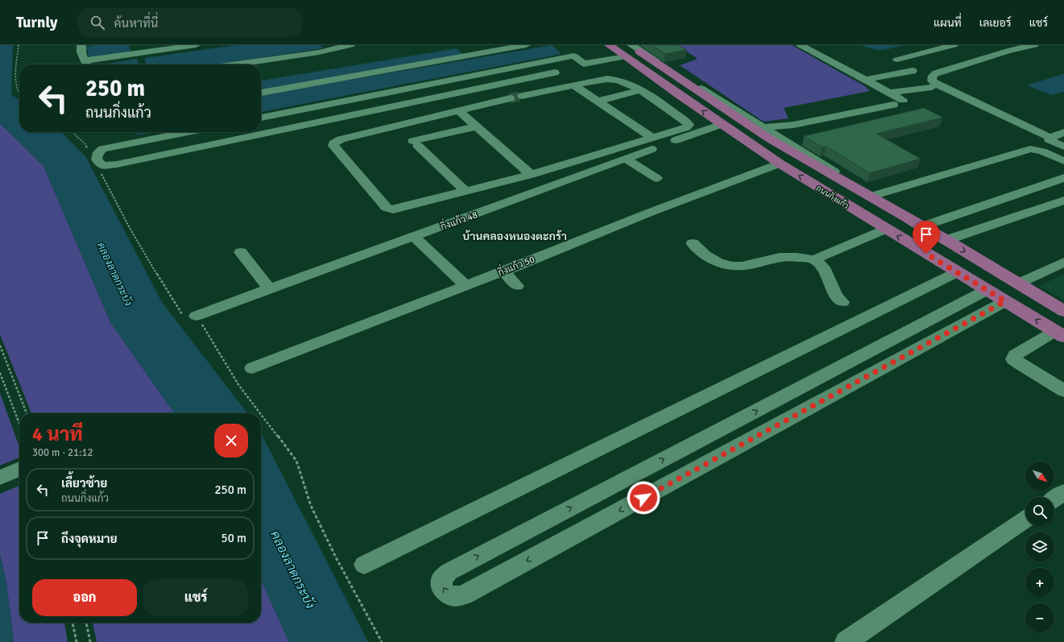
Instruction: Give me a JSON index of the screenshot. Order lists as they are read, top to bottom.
{
  "streets": {
    "main road": ["ถนนกิ่งแก้ว"],
    "street": ["กิ่งแก้ว 48", "กิ่งแก้ว 50"]
  },
  "crossings": [
    ["ถนนกิ่งแก้ว", "กิ่งแก้ว 48"],
    ["ถนนกิ่งแก้ว", "กิ่งแก้ว 50"]
  ],
  "districts": ["บ้านคลองหนองตะกร้า"],
  "water": ["คลองลาดกระบัง"],
  "north": "bottom right",
  "page": {
    "header": "Turnly",
    "search": "ค้นหาที่นี่",
    "nav": ["แผนที่", "เลเยอร์", "แชร์"],
    "turn": ["250 m", "ถนนกิ่งแก้ว"],
    "heading": ["4 นาที", "300 m · 21:12"],
    "map_buttons": ["+", "−"],
    "list": [
      {
        "name": "เลี้ยวซ้าย",
        "note": "ถนนกิ่งแก้ว",
        "value": "250 m"
      },
      {
        "name": "ถึงจุดหมาย",
        "value": "50 m"
      }
    ],
    "buttons": ["ออก", "แชร์"]
  }
}
